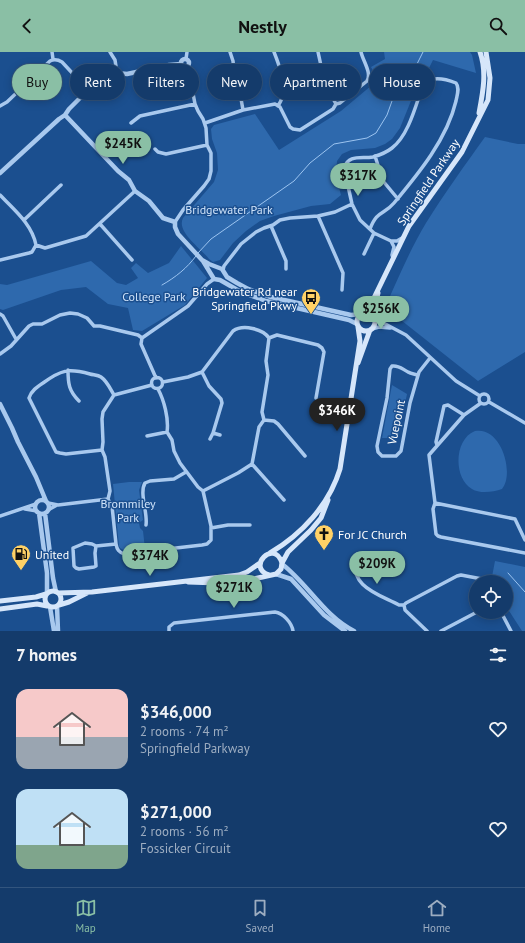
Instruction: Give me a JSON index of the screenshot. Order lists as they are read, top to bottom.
{
  "streets": {
    "main road": ["Springfield Parkway"],
    "street": ["Vuepoint"]
  },
  "parks": ["Bridgewater Park", "College Park", "Brommiley Park"],
  "places": {
    "bus stop": ["Bridgewater Rd near Springfield Pkwy"],
    "church": ["For JC Church"],
    "fuel station": ["United"]
  },
  "page": {
    "header": "Nestly",
    "chip": [
      "Buy",
      "Rent",
      "Filters",
      "New",
      "Apartment",
      "House"
    ],
    "price": [
      "$245K",
      "$317K",
      "$256K",
      "$346K",
      "$374K",
      "$209K",
      "$271K"
    ],
    "heading": "7 homes",
    "list": [
      {
        "name": "$346,000",
        "note": "2 rooms · 74 m² · Springfield Parkway"
      },
      {
        "name": "$271,000",
        "note": "2 rooms · 56 m² · Fossicker Circuit"
      }
    ],
    "tabs": ["Map", "Saved", "Home"]
  }
}
